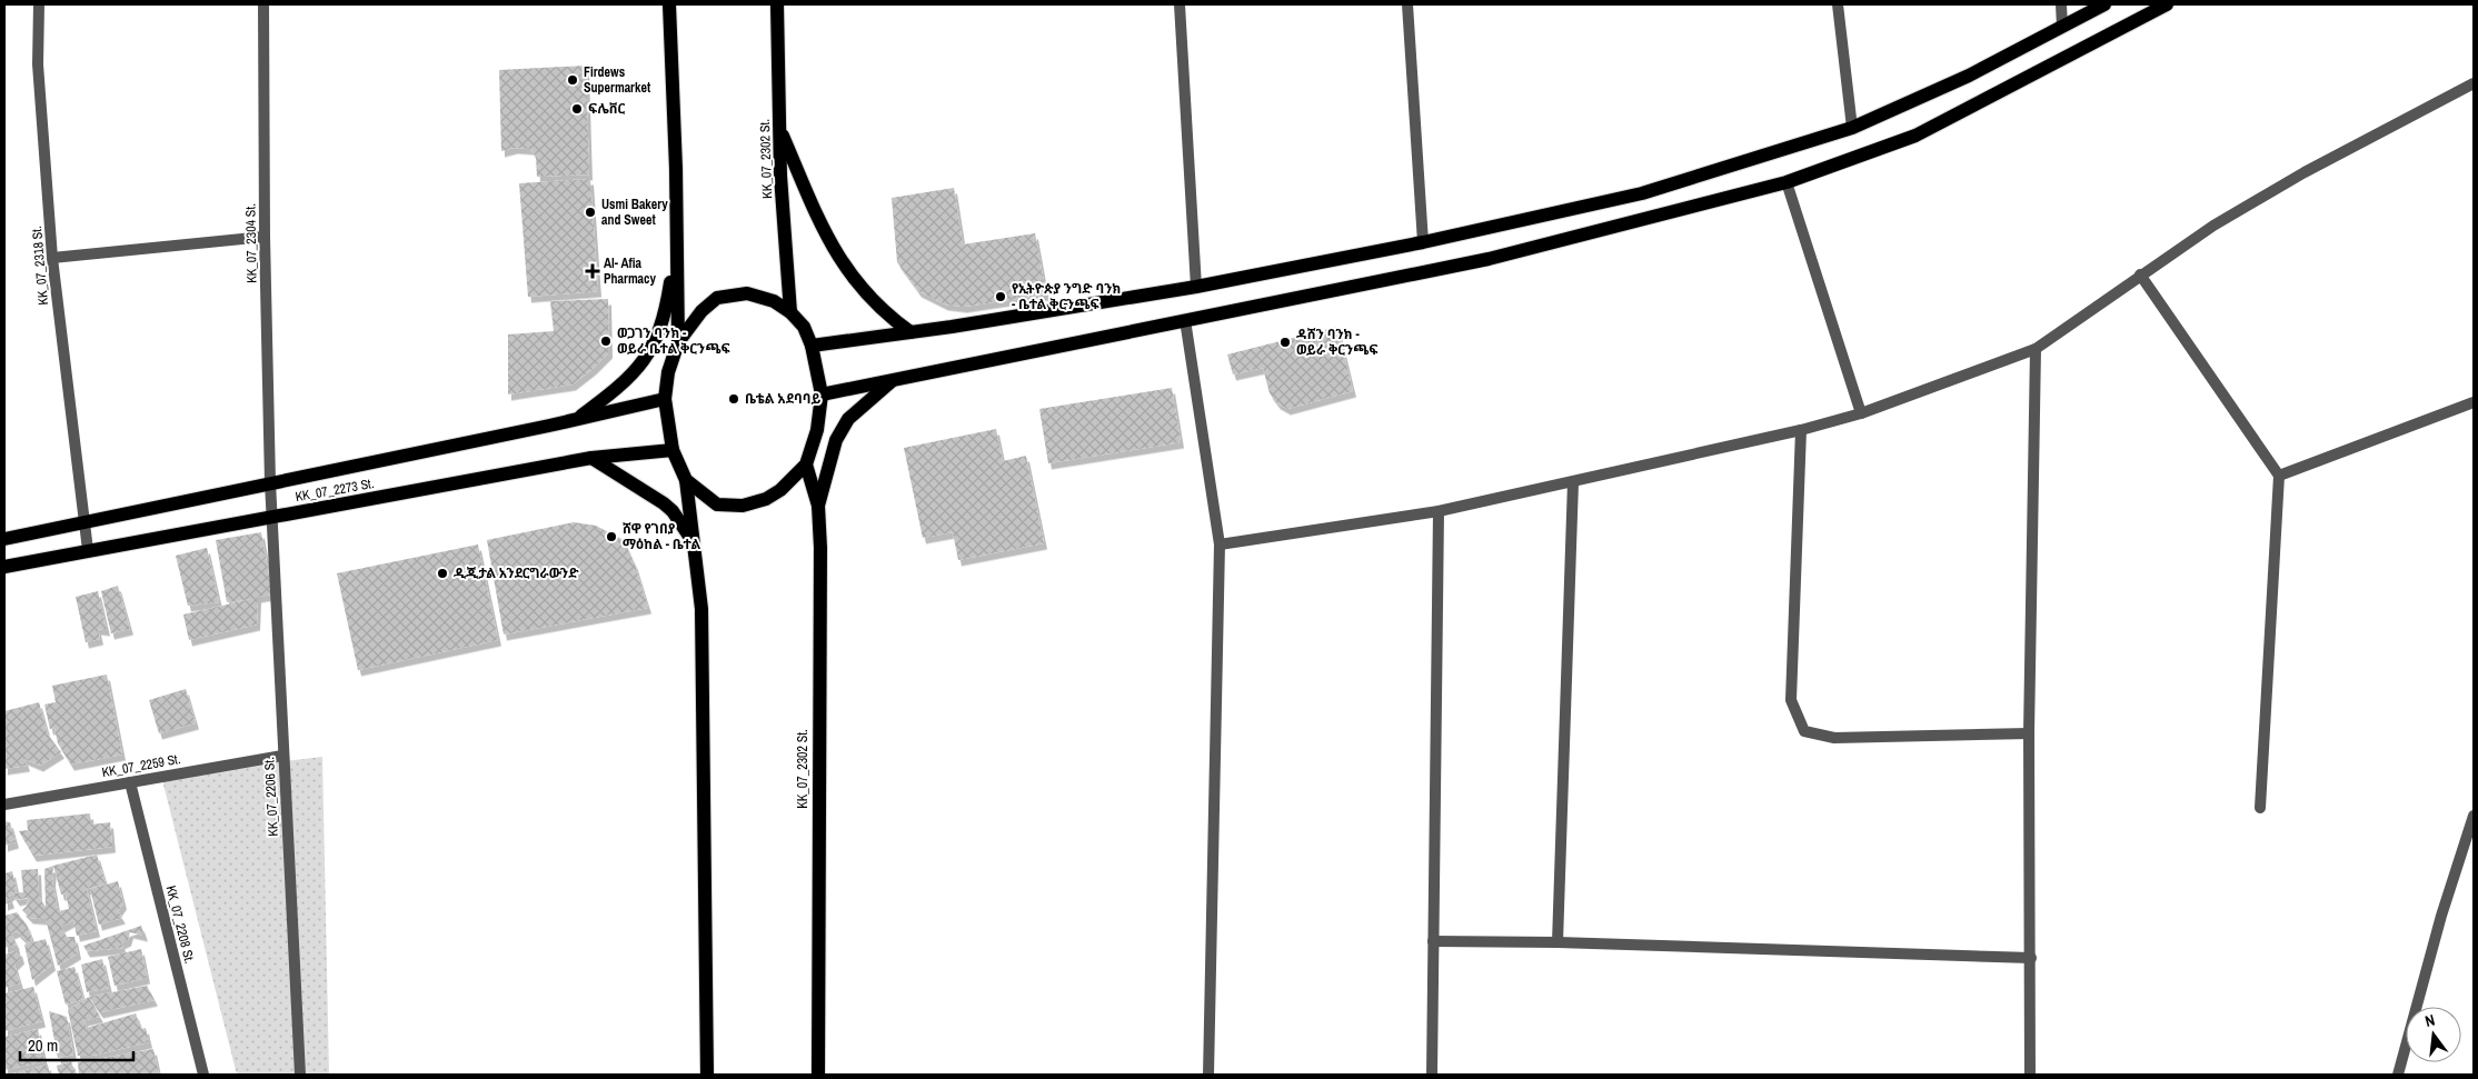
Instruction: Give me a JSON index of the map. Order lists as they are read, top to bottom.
{
  "streets": {
    "main road": ["KK_07_2302 St.", "KK_07_2273 St."],
    "street": [
      "KK_07_2304 St.",
      "KK_07_2318 St.",
      "KK_07_2259 St.",
      "KK_07_2206 St.",
      "KK_07_2208 St."
    ]
  },
  "crossings": [
    ["KK_07_2302 St.", "KK_07_2273 St."],
    ["KK_07_2304 St.", "KK_07_2273 St."],
    ["KK_07_2304 St.", "KK_07_2206 St."],
    ["KK_07_2318 St.", "KK_07_2273 St."],
    ["KK_07_2273 St.", "KK_07_2206 St."],
    ["KK_07_2259 St.", "KK_07_2206 St."],
    ["KK_07_2259 St.", "KK_07_2208 St."]
  ],
  "places": {
    "other": [
      "Firdews Supermarket",
      "ፍሌቨር",
      "Usmi Bakery and Sweet",
      "የኢትዮጵያ ንግድ ባንክ - ቤተል ቅርንጫፍ",
      "ወጋገን ባንክ - ወይራ ቤተል ቅርንጫፍ",
      "ዳሸን ባንክ - ወይራ ቅርንጫፍ",
      "ቤቴል አደባባይ",
      "ሸዋ የገበያ ማዕከል - ቤተል",
      "ዲጂታል አንደርግራውንድ"
    ],
    "health": ["Al- Afia Pharmacy"]
  },
  "scale_bar": "20 m",
  "north": "top"
}
